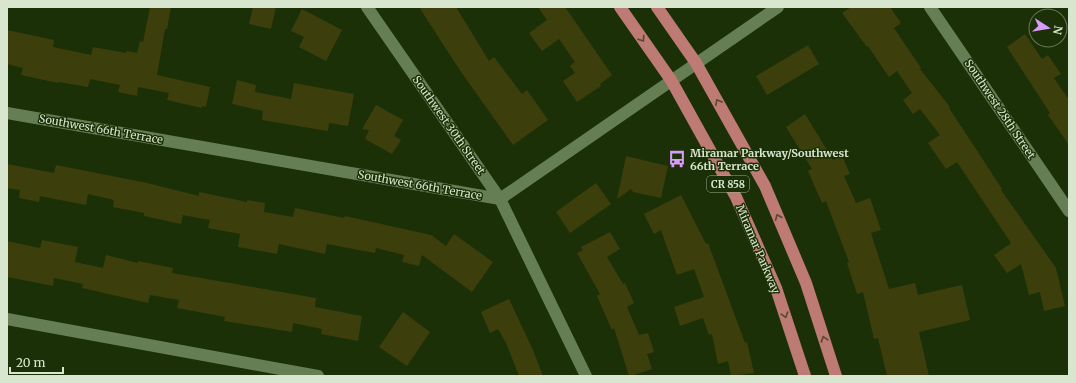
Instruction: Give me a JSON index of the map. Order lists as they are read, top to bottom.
{
  "streets": {
    "main road": ["CR 858", "Miramar Parkway"],
    "street": ["Southwest 28th Street", "Southwest 30th Street", "Southwest 66th Terrace"]
  },
  "crossings": [
    ["Southwest 30th Street", "Southwest 66th Terrace"]
  ],
  "places": {
    "bus stop": ["Miramar Parkway/Southwest 66th Terrace"]
  },
  "scale_bar": "20 m",
  "north": "right"
}
